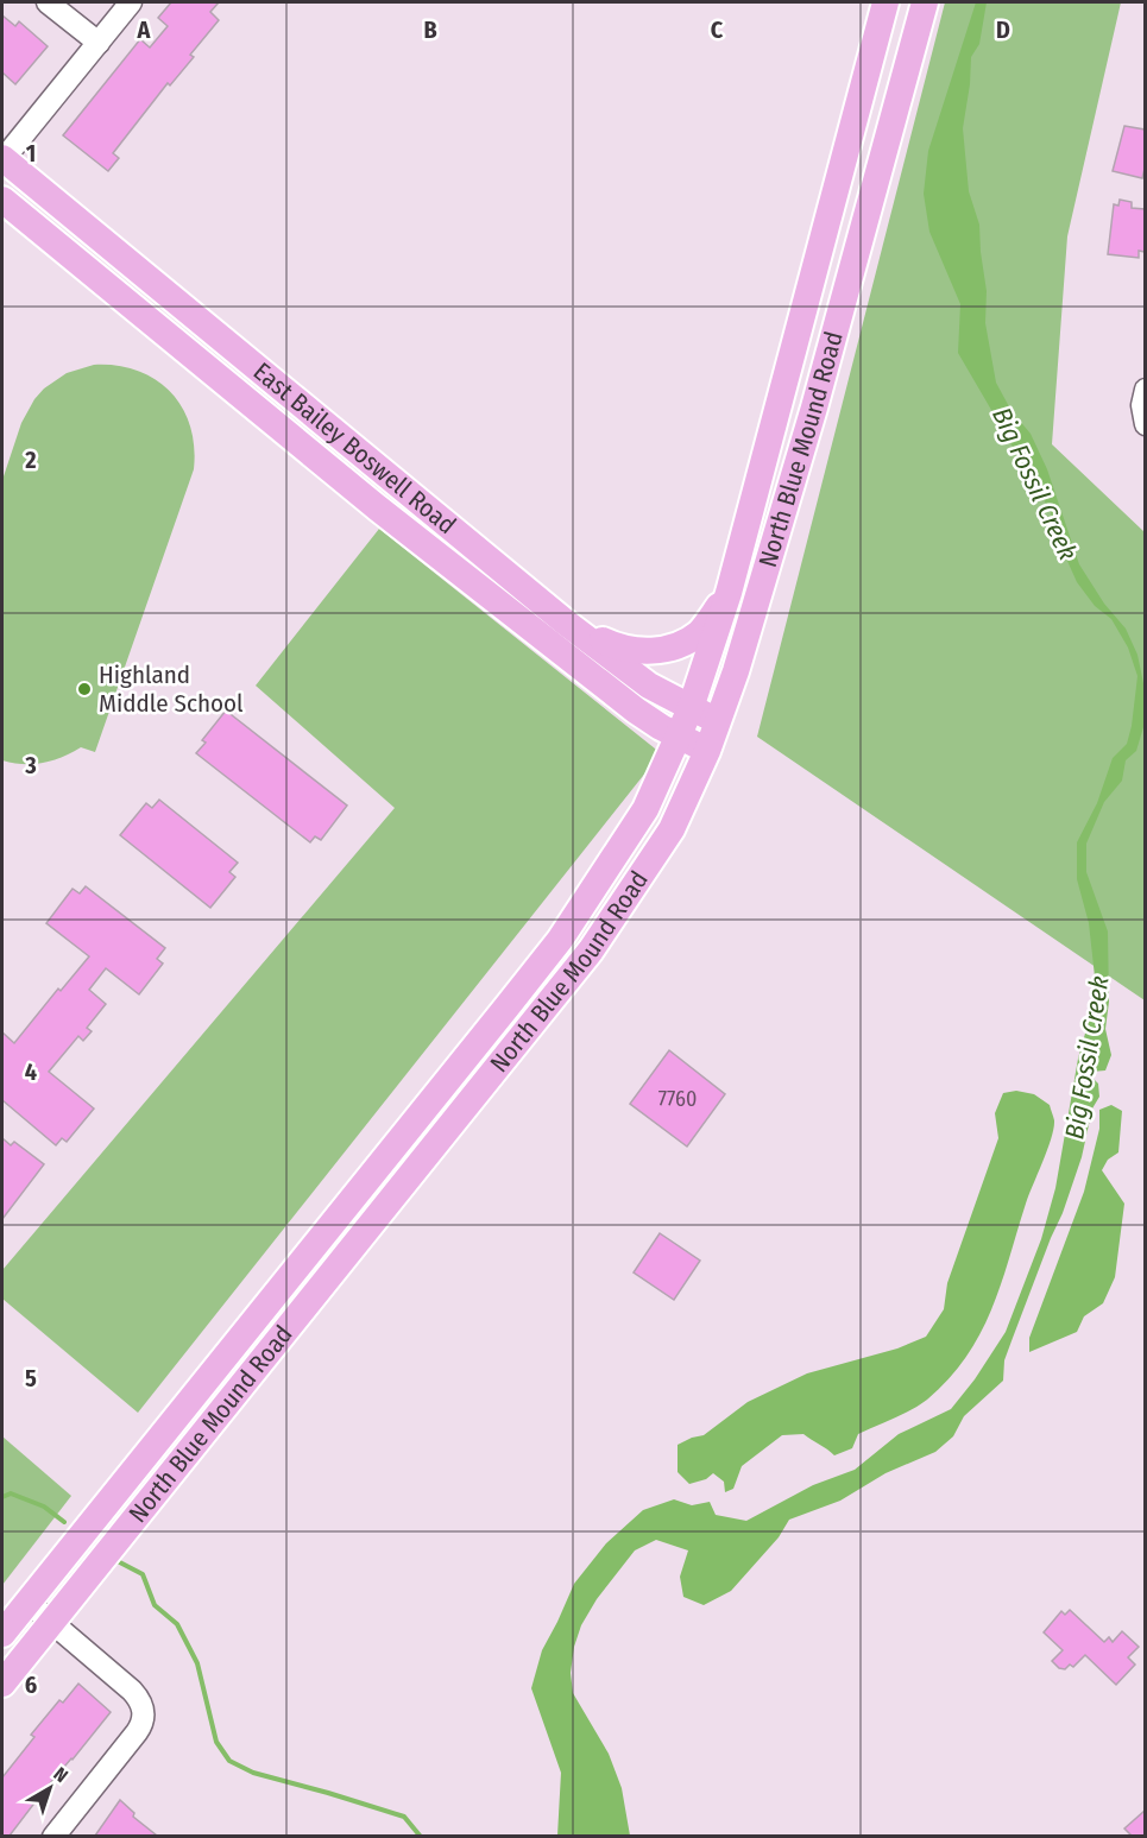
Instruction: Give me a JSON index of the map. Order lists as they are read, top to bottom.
{
  "streets": {
    "main road": ["East Bailey Boswell Road", "North Blue Mound Road"]
  },
  "crossings": [
    ["East Bailey Boswell Road", "North Blue Mound Road"]
  ],
  "water": ["Big Fossil Creek"],
  "places": ["Highland Middle School"],
  "house_numbers": ["7760"],
  "north": "top right",
  "grid": {
    "columns": [
      "A",
      "B",
      "C",
      "D"
    ],
    "rows": [
      "1",
      "2",
      "3",
      "4",
      "5",
      "6"
    ]
  }
}
